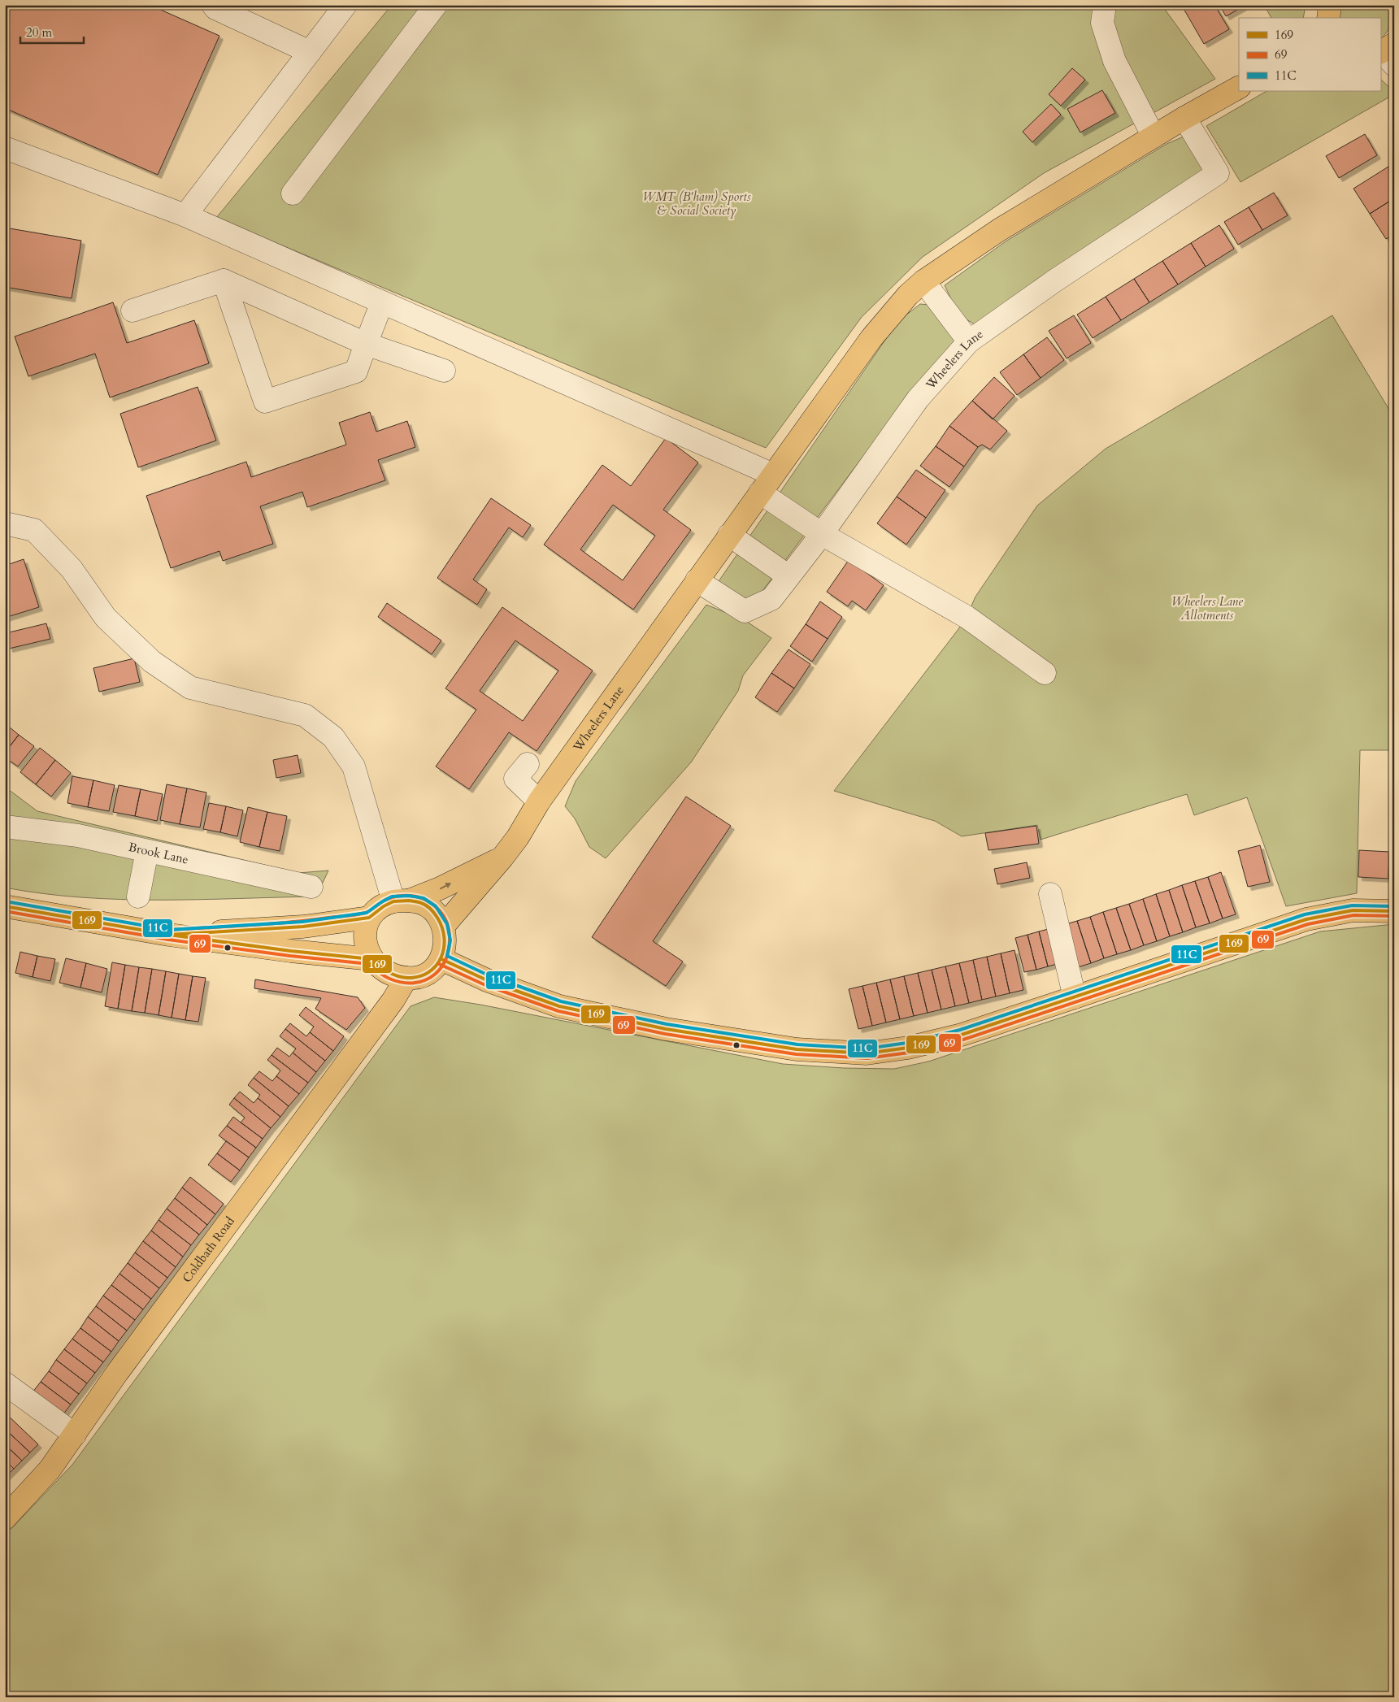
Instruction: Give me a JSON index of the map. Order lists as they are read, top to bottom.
{
  "streets": {
    "main road": ["Wheelers Lane", "Coldbath Road"],
    "street": ["Brook Lane"]
  },
  "crossings": [
    ["Wheelers Lane", "Coldbath Road"]
  ],
  "parks": ["WMT (B'ham) Sports & Social Society", "Wheelers Lane Allotments"],
  "lines": ["transit line 69", "transit line 11C", "transit line 169"],
  "legend": ["169", "69", "11C"],
  "scale_bar": "20 m"
}
